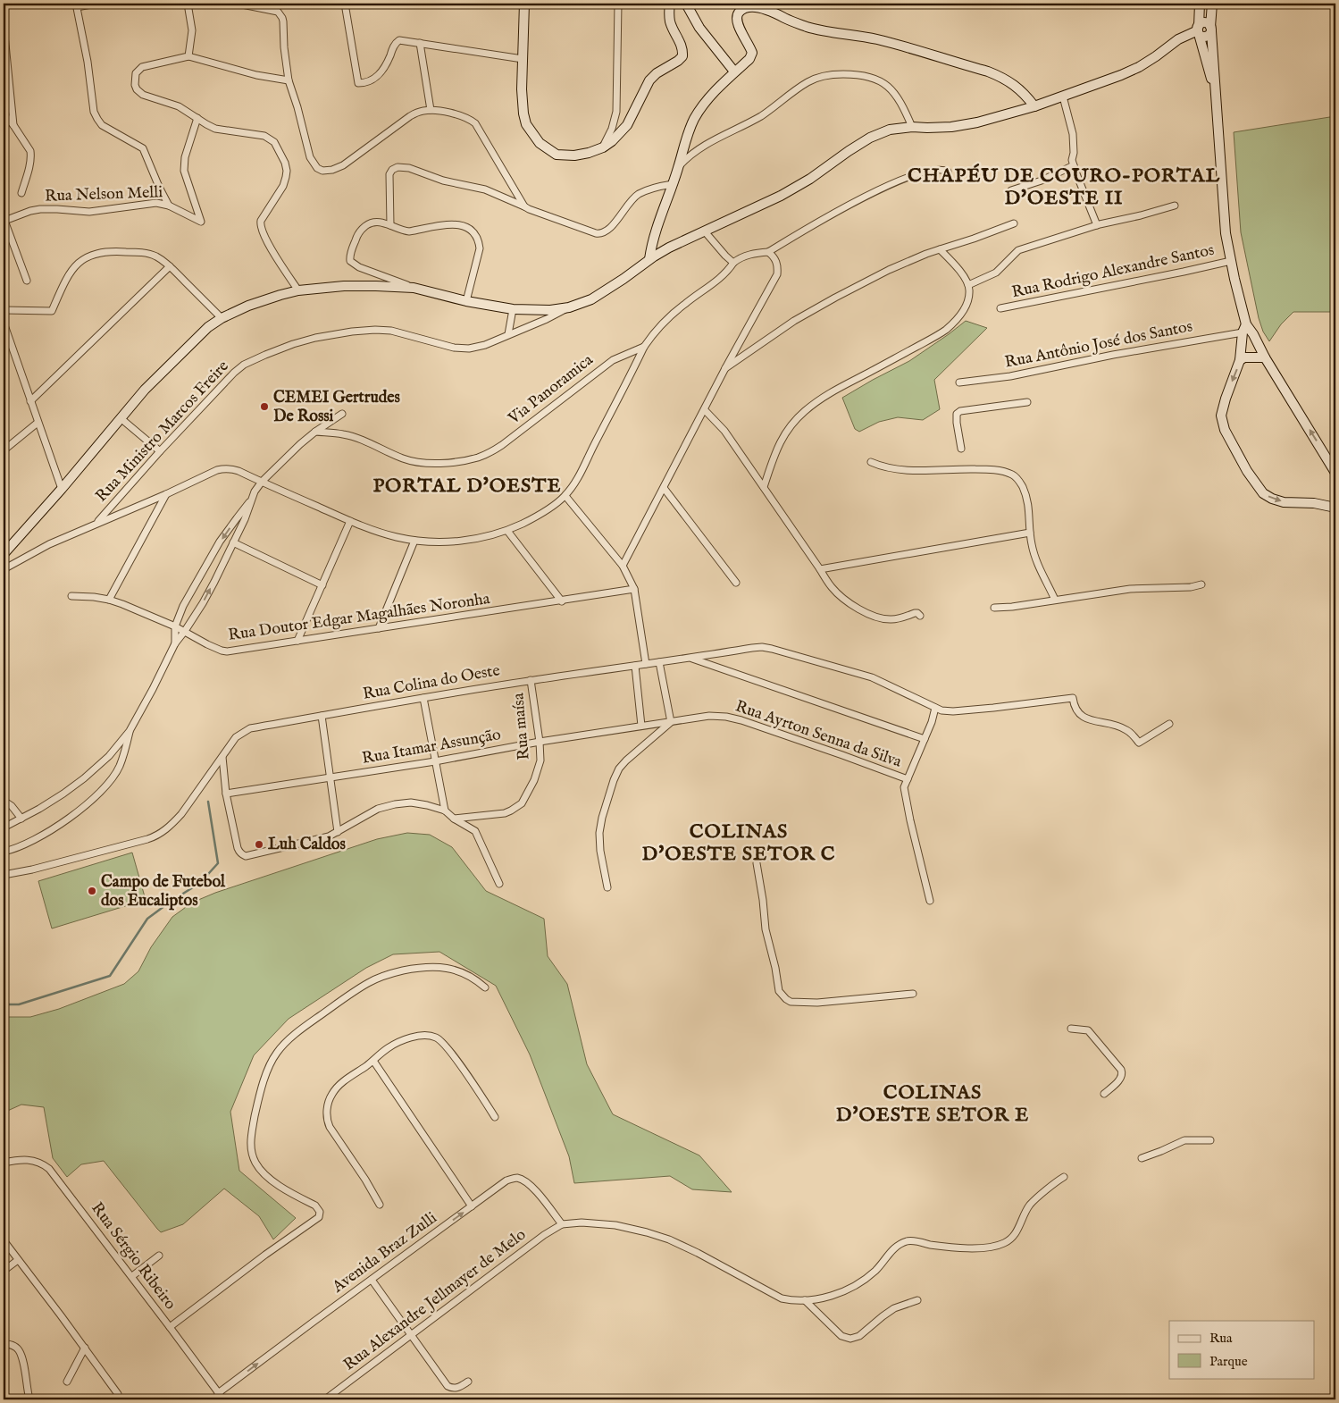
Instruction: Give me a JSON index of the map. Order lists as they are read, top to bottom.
{
  "streets": {
    "street": [
      "Rua Nelson Melli",
      "Rua Rodrigo Alexandre Santos",
      "Rua Antônio José dos Santos",
      "Via Panoramica",
      "Rua Ministro Marcos Freire",
      "Rua Doutor Edgar Magalhães Noronha",
      "Rua Colina do Oeste",
      "Rua maísa",
      "Rua Ayrton Senna da Silva",
      "Rua Itamar Assunção",
      "Avenida Braz Zulli",
      "Rua Sérgio Ribeiro",
      "Rua Alexandre Jellmayer de Melo"
    ]
  },
  "crossings": [
    ["Rua Colina do Oeste", "Rua maísa"],
    ["Rua maísa", "Rua Itamar Assunção"],
    ["Rua Ayrton Senna da Silva", "Rua Itamar Assunção"],
    ["Avenida Braz Zulli", "Rua Sérgio Ribeiro"],
    ["Avenida Braz Zulli", "Rua Alexandre Jellmayer de Melo"]
  ],
  "one_way": ["Avenida Braz Zulli"],
  "districts": [
    "CHAPÉU DE COURO-PORTAL D'OESTE II",
    "PORTAL D'OESTE",
    "COLINAS D'OESTE SETOR C",
    "COLINAS D'OESTE SETOR E"
  ],
  "places": ["CEMEI Gertrudes De Rossi", "Luh Caldos", "Campo de Futebol dos Eucaliptos"],
  "legend": ["Rua", "Parque"]
}
